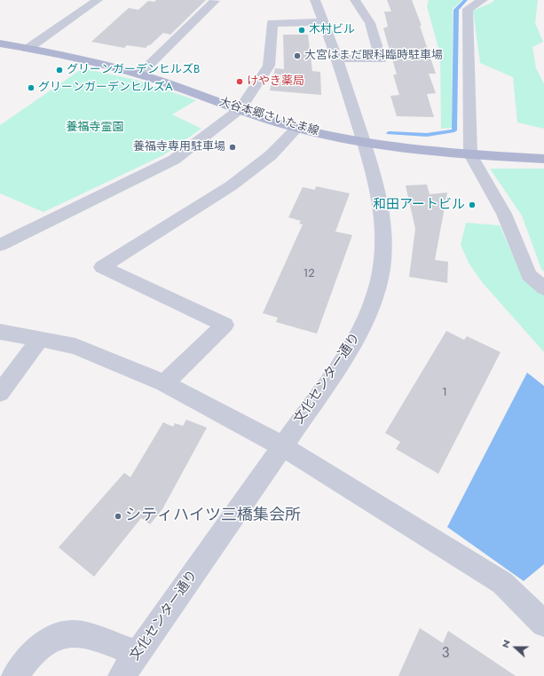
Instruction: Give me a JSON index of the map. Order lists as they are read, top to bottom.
{
  "streets": {
    "main road": ["大谷本郷さいたま線"],
    "street": ["文化センター通り"]
  },
  "crossings": [
    ["大谷本郷さいたま線", "文化センター通り"]
  ],
  "parks": ["養福寺霊園"],
  "places": [
    "木村ビル",
    "大宮はまだ眼科臨時駐車場",
    "グリーンガーデンヒルズB",
    "けやき薬局",
    "グリーンガーデンヒルズA",
    "養福寺専用駐車場",
    "和田アートビル",
    "シティハイツ三橋集会所"
  ],
  "house_numbers": ["12", "1", "3"],
  "north": "left"
}
